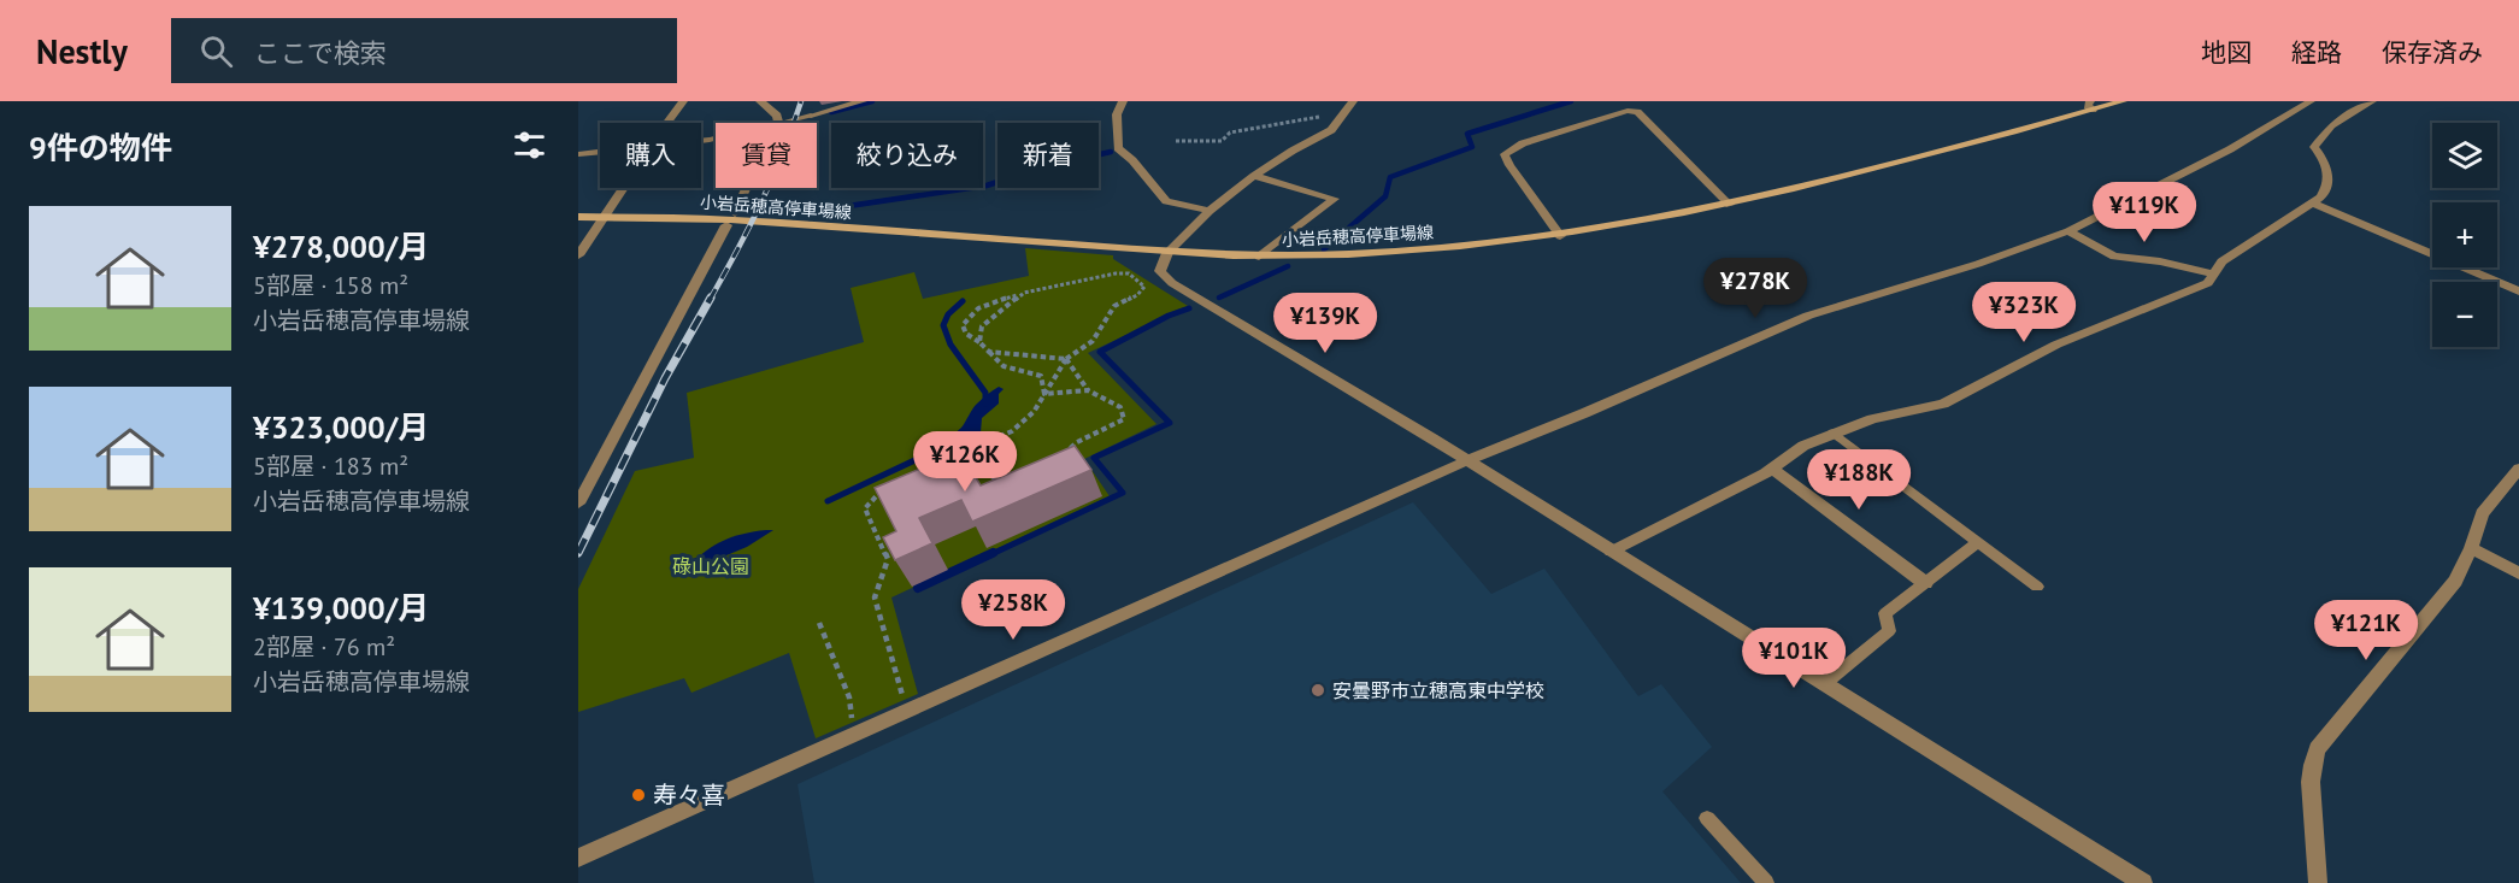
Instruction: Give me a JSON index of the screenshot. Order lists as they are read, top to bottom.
{
  "streets": {
    "main road": ["小岩岳穂高停車場線"]
  },
  "parks": ["碌山公園"],
  "places": ["安曇野市立穂高東中学校", "寿々喜"],
  "page": {
    "header": "Nestly",
    "search": "ここで検索",
    "nav": ["地図", "経路", "保存済み"],
    "heading": "9件の物件",
    "map_buttons": ["+", "−"],
    "chip": [
      "購入",
      "賃貸",
      "絞り込み",
      "新着"
    ],
    "price": [
      "¥119K",
      "¥278K",
      "¥323K",
      "¥139K",
      "¥126K",
      "¥188K",
      "¥258K",
      "¥121K",
      "¥101K"
    ],
    "list": [
      {
        "name": "¥278,000/月",
        "note": "5部屋 · 158 m² · 小岩岳穂高停車場線"
      },
      {
        "name": "¥323,000/月",
        "note": "5部屋 · 183 m² · 小岩岳穂高停車場線"
      },
      {
        "name": "¥139,000/月",
        "note": "2部屋 · 76 m² · 小岩岳穂高停車場線"
      }
    ]
  }
}
